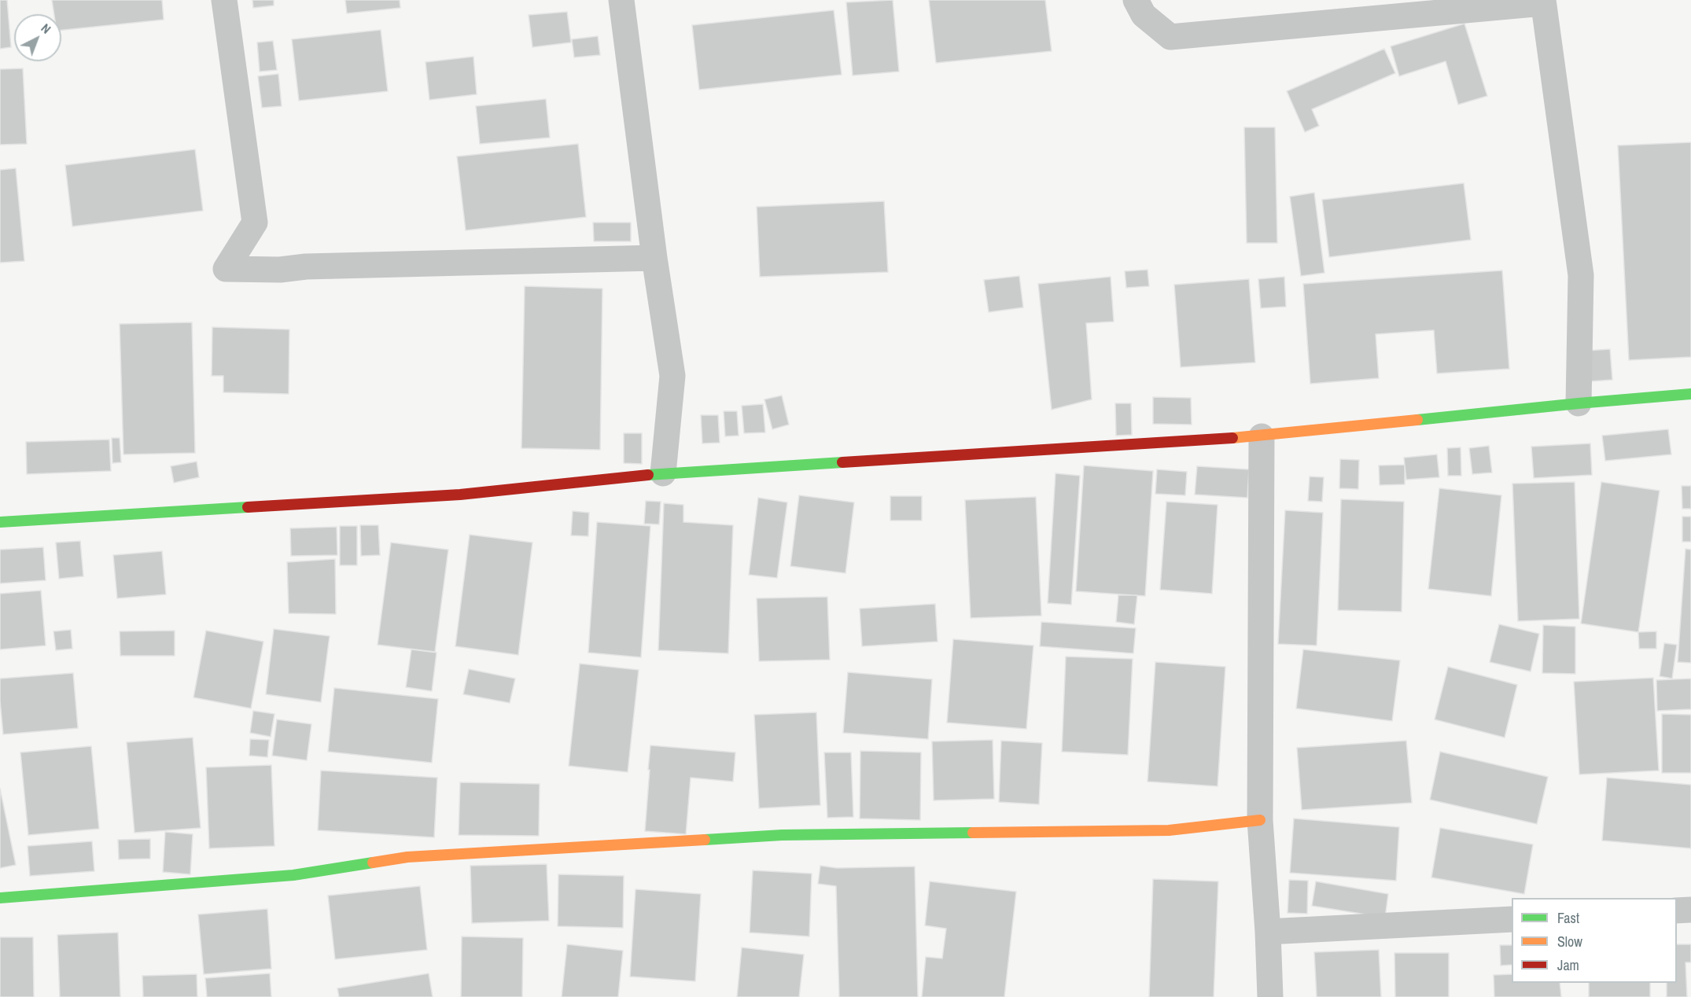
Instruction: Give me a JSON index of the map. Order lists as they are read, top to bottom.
{
  "legend": ["Fast", "Slow", "Jam"],
  "north": "top right"
}
